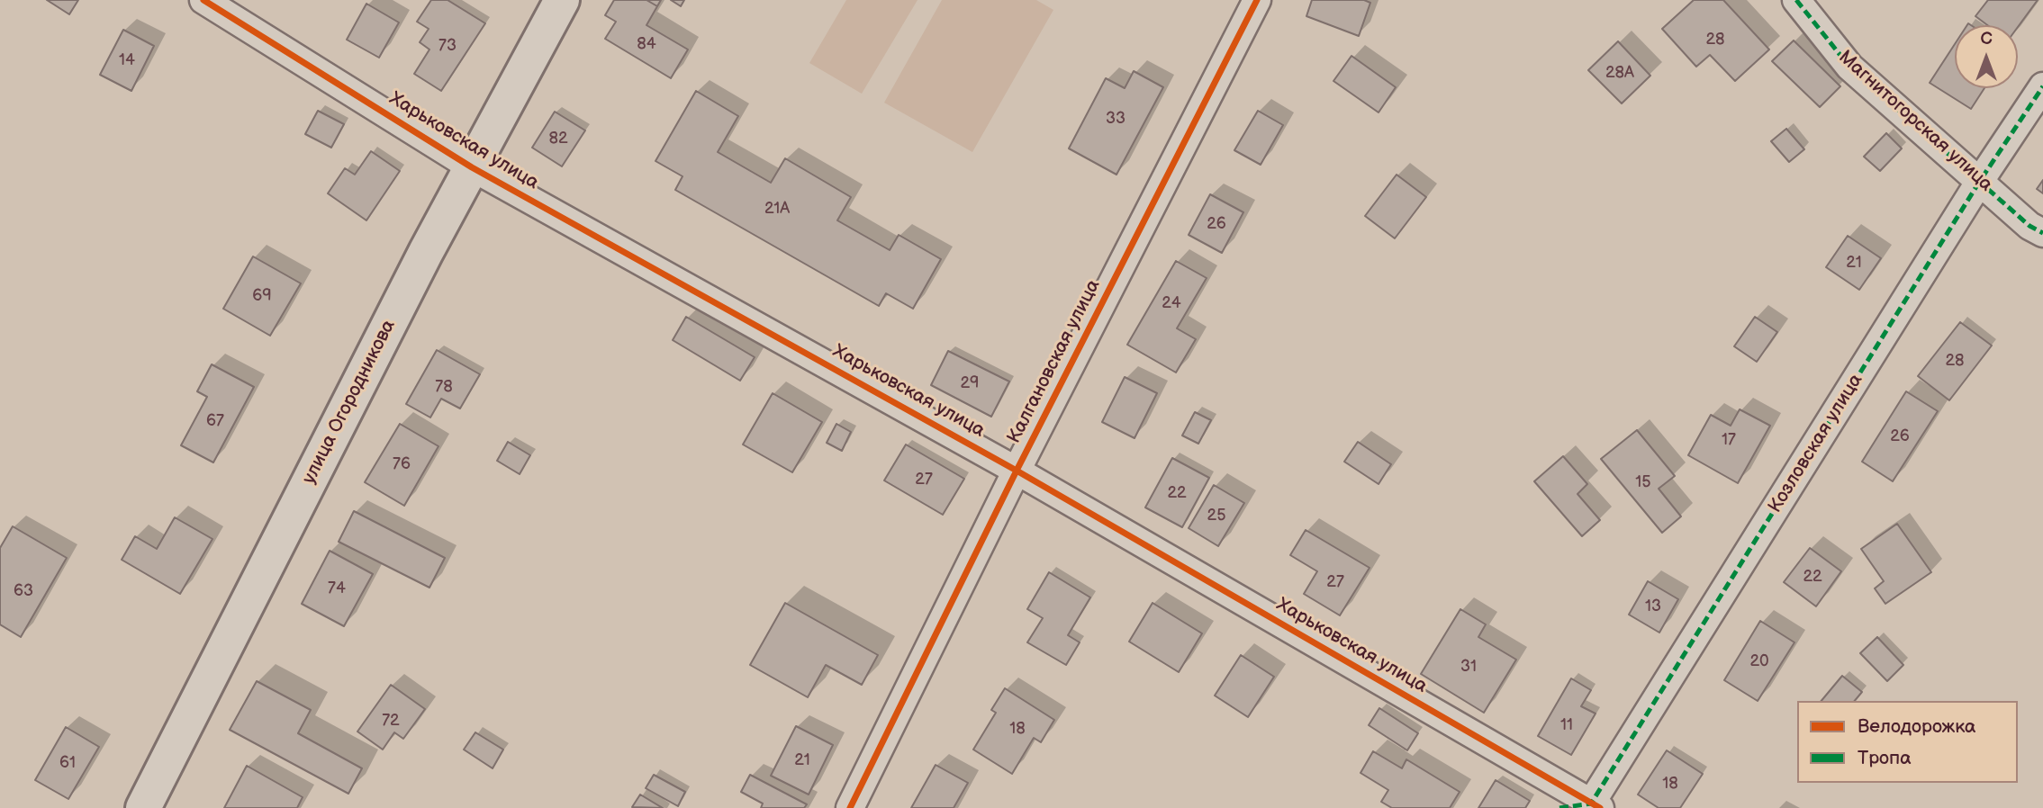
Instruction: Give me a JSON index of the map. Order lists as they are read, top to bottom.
{
  "streets": {
    "main road": ["улица Огородникова"],
    "street": [
      "Магнитогорская улица",
      "Харьковская улица",
      "Калгановская улица",
      "Козловская улица"
    ]
  },
  "crossings": [
    ["Магнитогорская улица", "Козловская улица"],
    ["Харьковская улица", "Калгановская улица"],
    ["Харьковская улица", "улица Огородникова"],
    ["Харьковская улица", "Козловская улица"]
  ],
  "house_numbers": [
    "28",
    "84",
    "73",
    "14",
    "28А",
    "33",
    "82",
    "21А",
    "26",
    "21",
    "69",
    "24",
    "28",
    "29",
    "78",
    "67",
    "26",
    "17",
    "76",
    "27",
    "15",
    "22",
    "25",
    "22",
    "27",
    "74",
    "63",
    "13",
    "20",
    "31",
    "72",
    "11",
    "18",
    "21",
    "61",
    "18"
  ],
  "legend": ["Велодорожка", "Тропа"],
  "north": "top"
}
